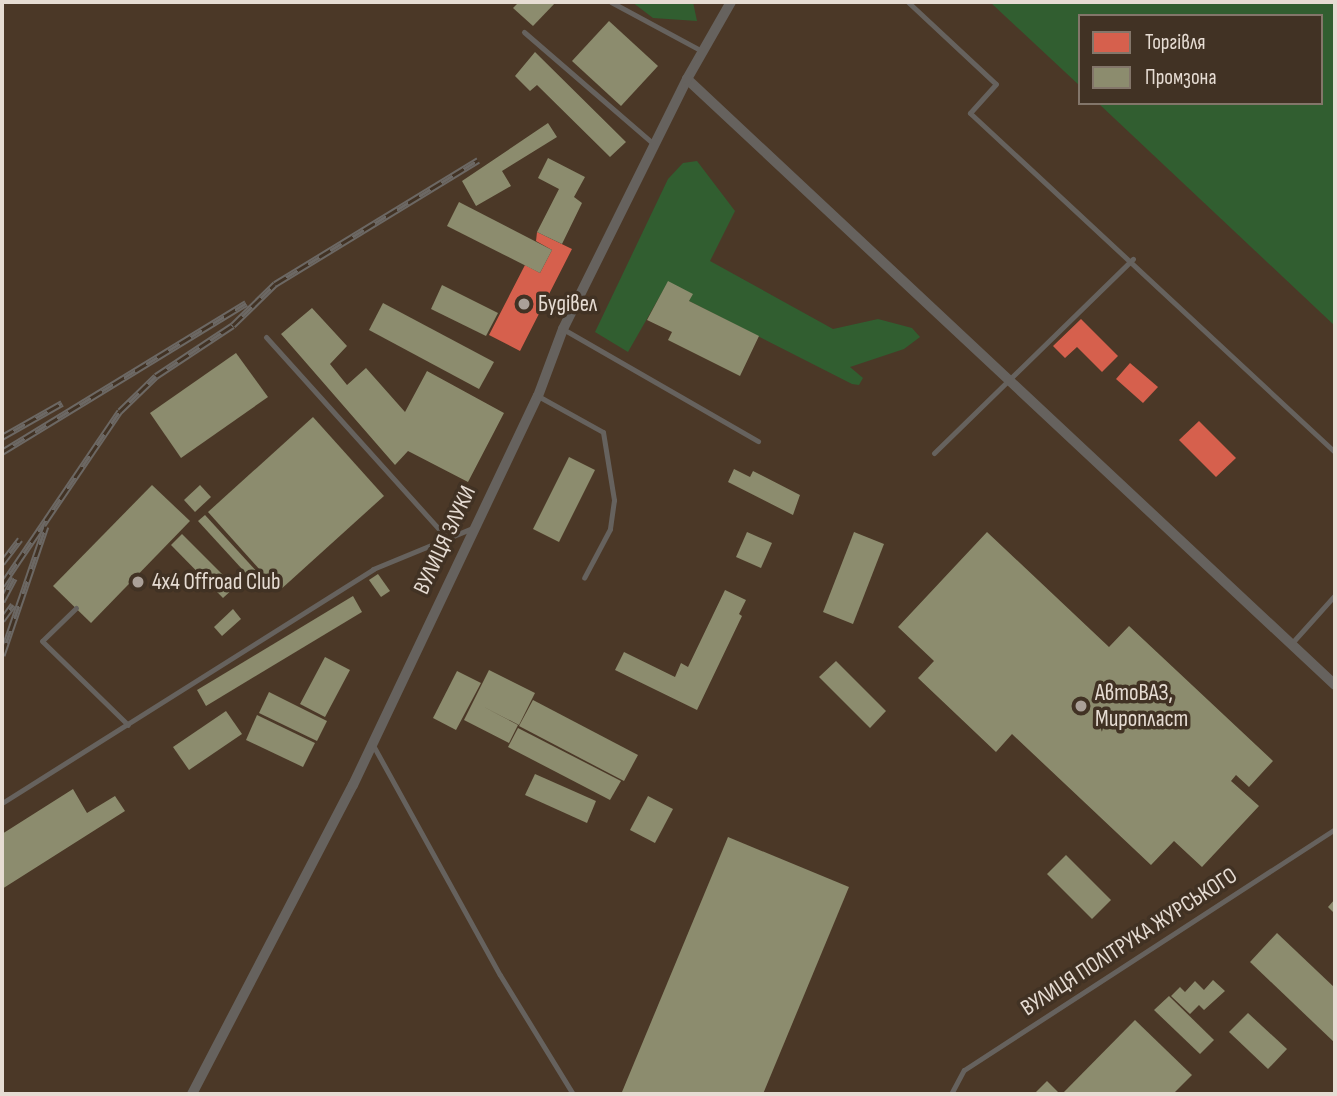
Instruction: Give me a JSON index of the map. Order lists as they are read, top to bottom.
{
  "streets": {
    "street": ["ВУЛИЦЯ ЗЛУКИ"],
    "lane": ["ВУЛИЦЯ ПОЛІТРУКА ЖУРСЬКОГО"]
  },
  "places": ["Будівел", "4x4 Offroad Club", "АвтоВАЗ, Миропласт"],
  "legend": ["Торгівля", "Промзона"]
}
